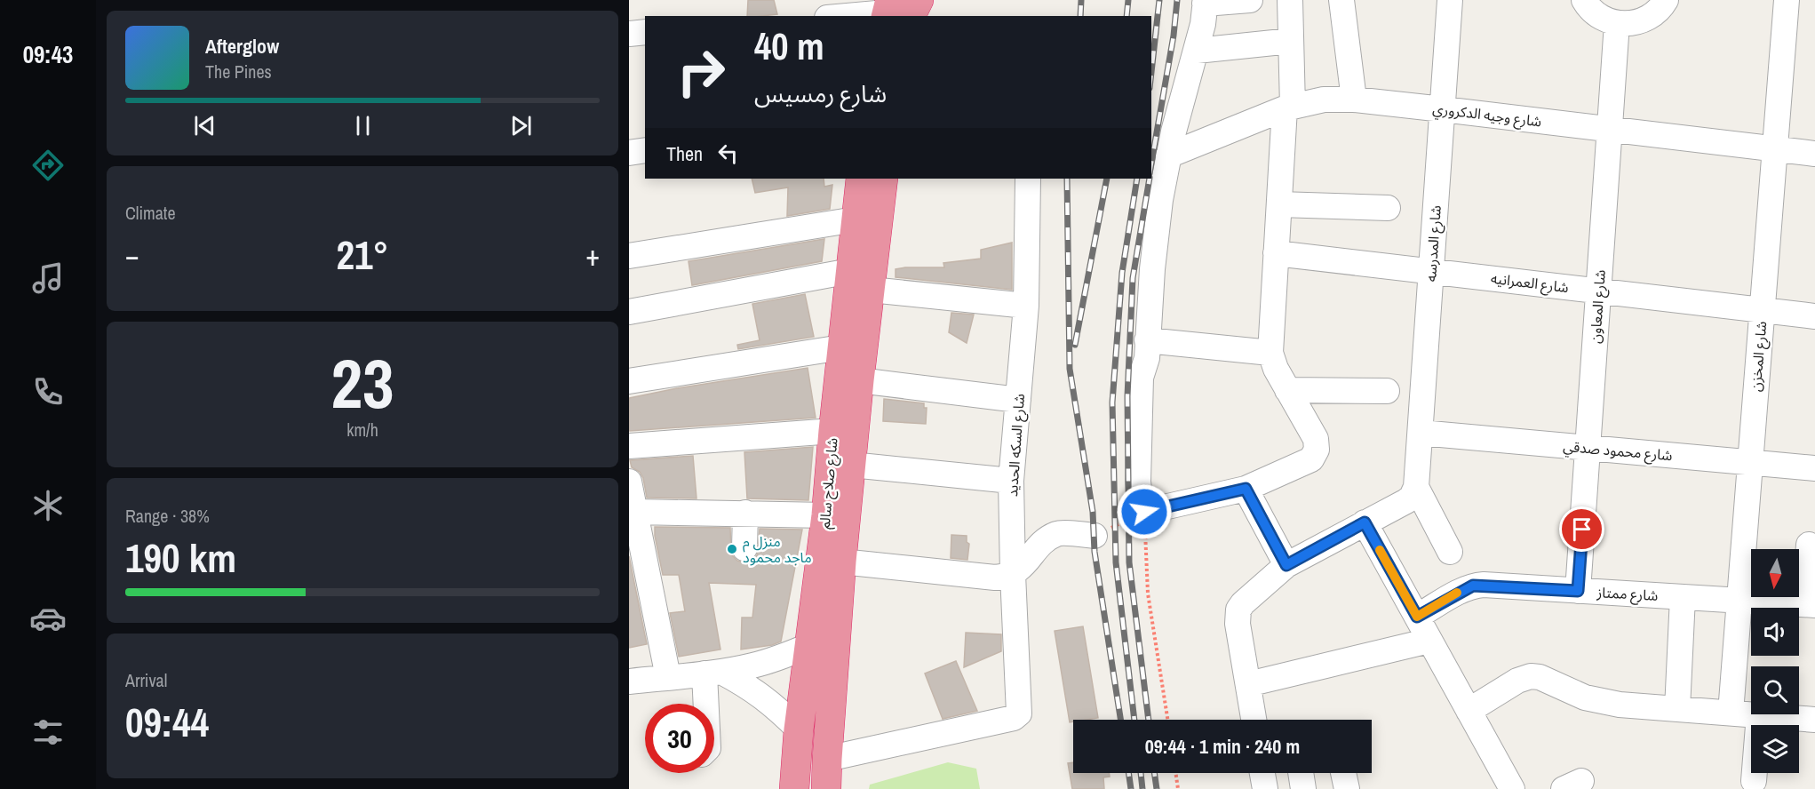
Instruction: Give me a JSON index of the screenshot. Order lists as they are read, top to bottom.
{
  "streets": {
    "highway": ["شارع صلاح سالم"],
    "street": [
      "شارع وجيه الدكروري",
      "شارع المدرسه",
      "شارع العمرانيه",
      "شارع المعاون",
      "شارع المخزن",
      "شارع السكه الحديد",
      "شارع محمود صدقي",
      "شارع ممتاز"
    ]
  },
  "crossings": [
    ["شارع وجيه الدكروري", "شارع المدرسه"],
    ["شارع وجيه الدكروري", "شارع المعاون"],
    ["شارع وجيه الدكروري", "شارع المخزن"],
    ["شارع المدرسه", "شارع العمرانيه"],
    ["شارع المدرسه", "شارع محمود صدقي"],
    ["شارع العمرانيه", "شارع المعاون"],
    ["شارع العمرانيه", "شارع المخزن"],
    ["شارع المعاون", "شارع محمود صدقي"],
    ["شارع المعاون", "شارع ممتاز"],
    ["شارع المخزن", "شارع محمود صدقي"],
    ["شارع المخزن", "شارع ممتاز"],
    ["شارع السكه الحديد", "شارع صلاح سالم"]
  ],
  "places": ["منزل م ماجد محمود"],
  "north": "bottom",
  "page": {
    "tabs": "09:43",
    "turn": ["40 m", "شارع رمسيس"],
    "song": ["Afterglow", "The Pines"],
    "then": "Then",
    "tile": [
      "Climate",
      ["23", "km/h"],
      ["Range · 38%", "190 km"],
      ["Arrival", "09:44"]
    ],
    "heat": ["−", "21°", "+"],
    "limit": "30",
    "trip": "09:44 · 1 min · 240 m"
  }
}
